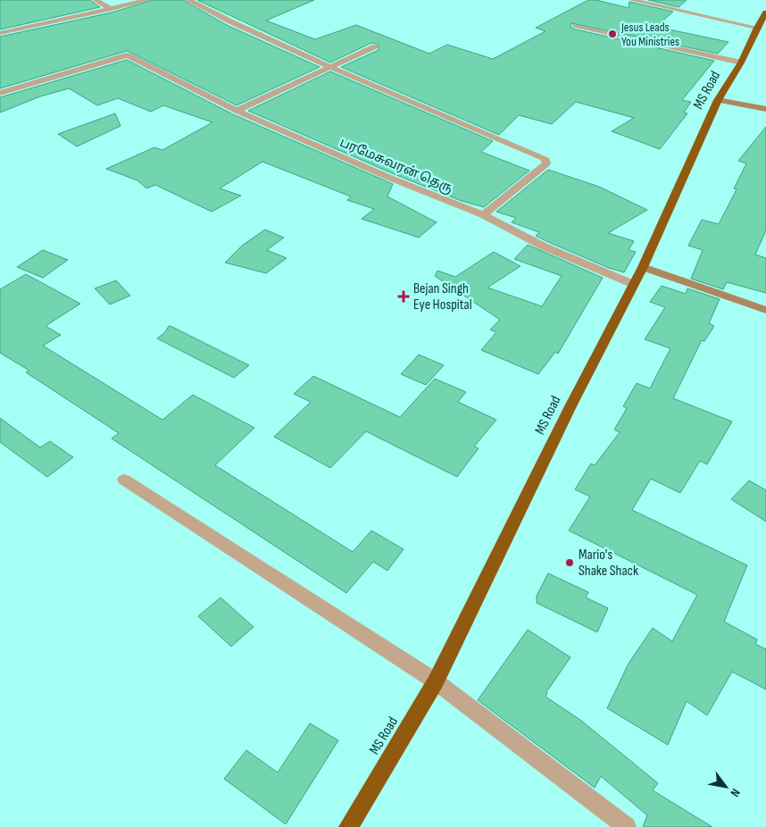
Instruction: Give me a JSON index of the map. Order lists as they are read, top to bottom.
{
  "streets": {
    "highway": ["MS Road"],
    "street": ["பரமேசுவரன் தெரு"]
  },
  "crossings": [
    ["MS Road", "பரமேசுவரன் தெரு"]
  ],
  "places": {
    "other": ["Jesus Leads You Ministries", "Mario's Shake Shack"],
    "health": ["Bejan Singh Eye Hospital"]
  },
  "north": "bottom right"
}
